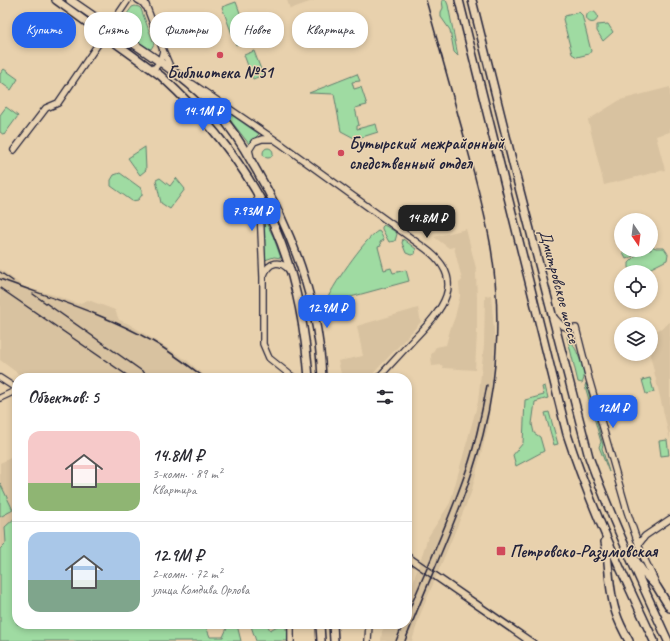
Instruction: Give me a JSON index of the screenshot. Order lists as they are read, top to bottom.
{
  "streets": {
    "main road": ["Дмитровское шоссе"]
  },
  "places": {
    "other": ["Библиотека №51", "Бутырский межрайонный следственный отдел"],
    "transit": ["Петровско-Разумовская"]
  },
  "north": "bottom",
  "page": {
    "chip": [
      "Купить",
      "Снять",
      "Фильтры",
      "Новое",
      "Квартира"
    ],
    "price": [
      "14.1M ₽",
      "7.93M ₽",
      "14.8M ₽",
      "12.9M ₽",
      "12M ₽"
    ],
    "heading": "Объектов: 5",
    "list": [
      {
        "name": "14.8M ₽",
        "note": "3-комн. · 89 m² · Квартира"
      },
      {
        "name": "12.9M ₽",
        "note": "2-комн. · 72 m² · улица Комдива Орлова"
      }
    ]
  }
}
